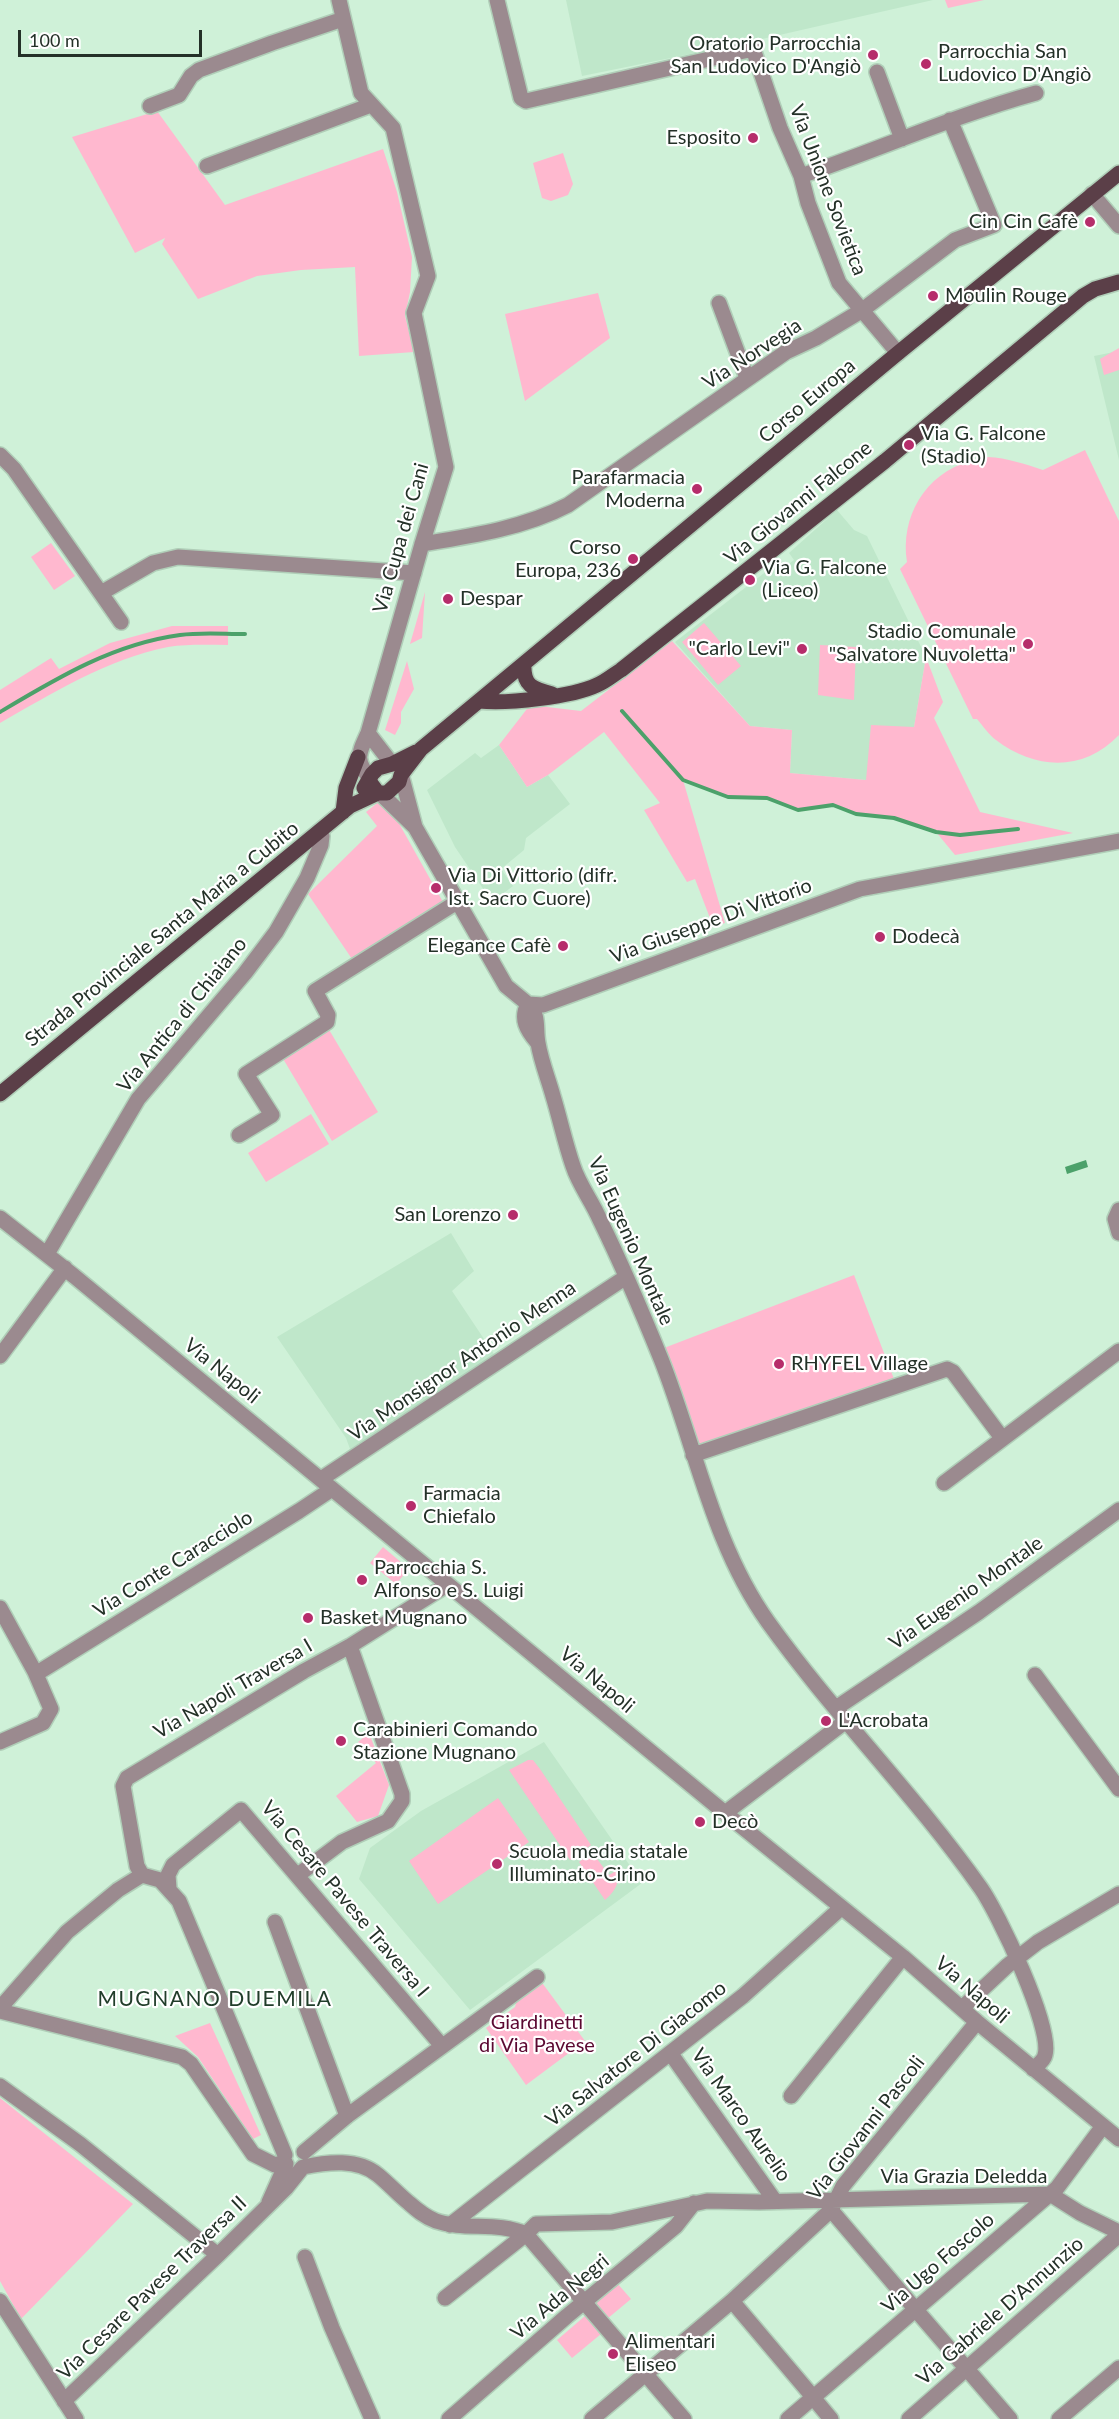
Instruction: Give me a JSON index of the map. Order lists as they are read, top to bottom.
{
  "streets": {
    "main road": ["Corso Europa", "Via Giovanni Falcone", "Strada Provinciale Santa Maria a Cubito"],
    "street": [
      "Via Unione Sovietica",
      "Via Norvegia",
      "Via Cupa dei Cani",
      "Via Giuseppe Di Vittorio",
      "Via Antica di Chiaiano",
      "Via Eugenio Montale",
      "Via Monsignor Antonio Menna",
      "Via Napoli",
      "Via Conte Caracciolo",
      "Via Napoli Traversa I",
      "Via Cesare Pavese Traversa I",
      "Via Salvatore Di Giacomo",
      "Via Marco Aurelio",
      "Via Giovanni Pascoli",
      "Via Grazia Deledda",
      "Via Ugo Foscolo",
      "Via Cesare Pavese Traversa II",
      "Via Ada Negri",
      "Via Gabriele D'Annunzio"
    ]
  },
  "crossings": [
    ["Via Unione Sovietica", "Via Norvegia"],
    ["Via Unione Sovietica", "Corso Europa"],
    ["Via Norvegia", "Via Cupa dei Cani"],
    ["Corso Europa", "Via Giovanni Falcone"],
    ["Via Giuseppe Di Vittorio", "Via Eugenio Montale"],
    ["Strada Provinciale Santa Maria a Cubito", "Via Antica di Chiaiano"],
    ["Via Antica di Chiaiano", "Via Napoli"],
    ["Via Eugenio Montale", "Via Monsignor Antonio Menna"],
    ["Via Eugenio Montale", "Via Napoli"],
    ["Via Monsignor Antonio Menna", "Via Napoli"],
    ["Via Monsignor Antonio Menna", "Via Conte Caracciolo"],
    ["Via Napoli", "Via Conte Caracciolo"],
    ["Via Napoli", "Via Napoli Traversa I"],
    ["Via Napoli", "Via Salvatore Di Giacomo"],
    ["Via Napoli", "Via Giovanni Pascoli"],
    ["Via Napoli", "Via Ugo Foscolo"],
    ["Via Salvatore Di Giacomo", "Via Marco Aurelio"],
    ["Via Marco Aurelio", "Via Grazia Deledda"],
    ["Via Giovanni Pascoli", "Via Grazia Deledda"],
    ["Via Grazia Deledda", "Via Ugo Foscolo"],
    ["Via Grazia Deledda", "Via Ada Negri"],
    ["Via Grazia Deledda", "Via Gabriele D'Annunzio"]
  ],
  "districts": ["MUGNANO DUEMILA"],
  "parks": ["Giardinetti di Via Pavese"],
  "places": [
    "Oratorio Parrocchia San Ludovico D'Angiò",
    "Parrocchia San Ludovico D'Angiò",
    "Esposito",
    "Cin Cin Cafè",
    "Moulin Rouge",
    "Via G. Falcone (Stadio)",
    "Parafarmacia Moderna",
    "Corso Europa, 236",
    "Via G. Falcone (Liceo)",
    "Despar",
    "Stadio Comunale \"Salvatore Nuvoletta\"",
    "\"Carlo Levi\"",
    "Via Di Vittorio (difr. Ist. Sacro Cuore)",
    "Dodecà",
    "Elegance Cafè",
    "San Lorenzo",
    "RHYFEL Village",
    "Farmacia Chiefalo",
    "Parrocchia S. Alfonso e S. Luigi",
    "Basket Mugnano",
    "L'Acrobata",
    "Carabinieri Comando Stazione Mugnano",
    "Decò",
    "Scuola media statale Illuminato-Cirino",
    "Alimentari Eliseo"
  ],
  "scale_bar": "100 m"
}
